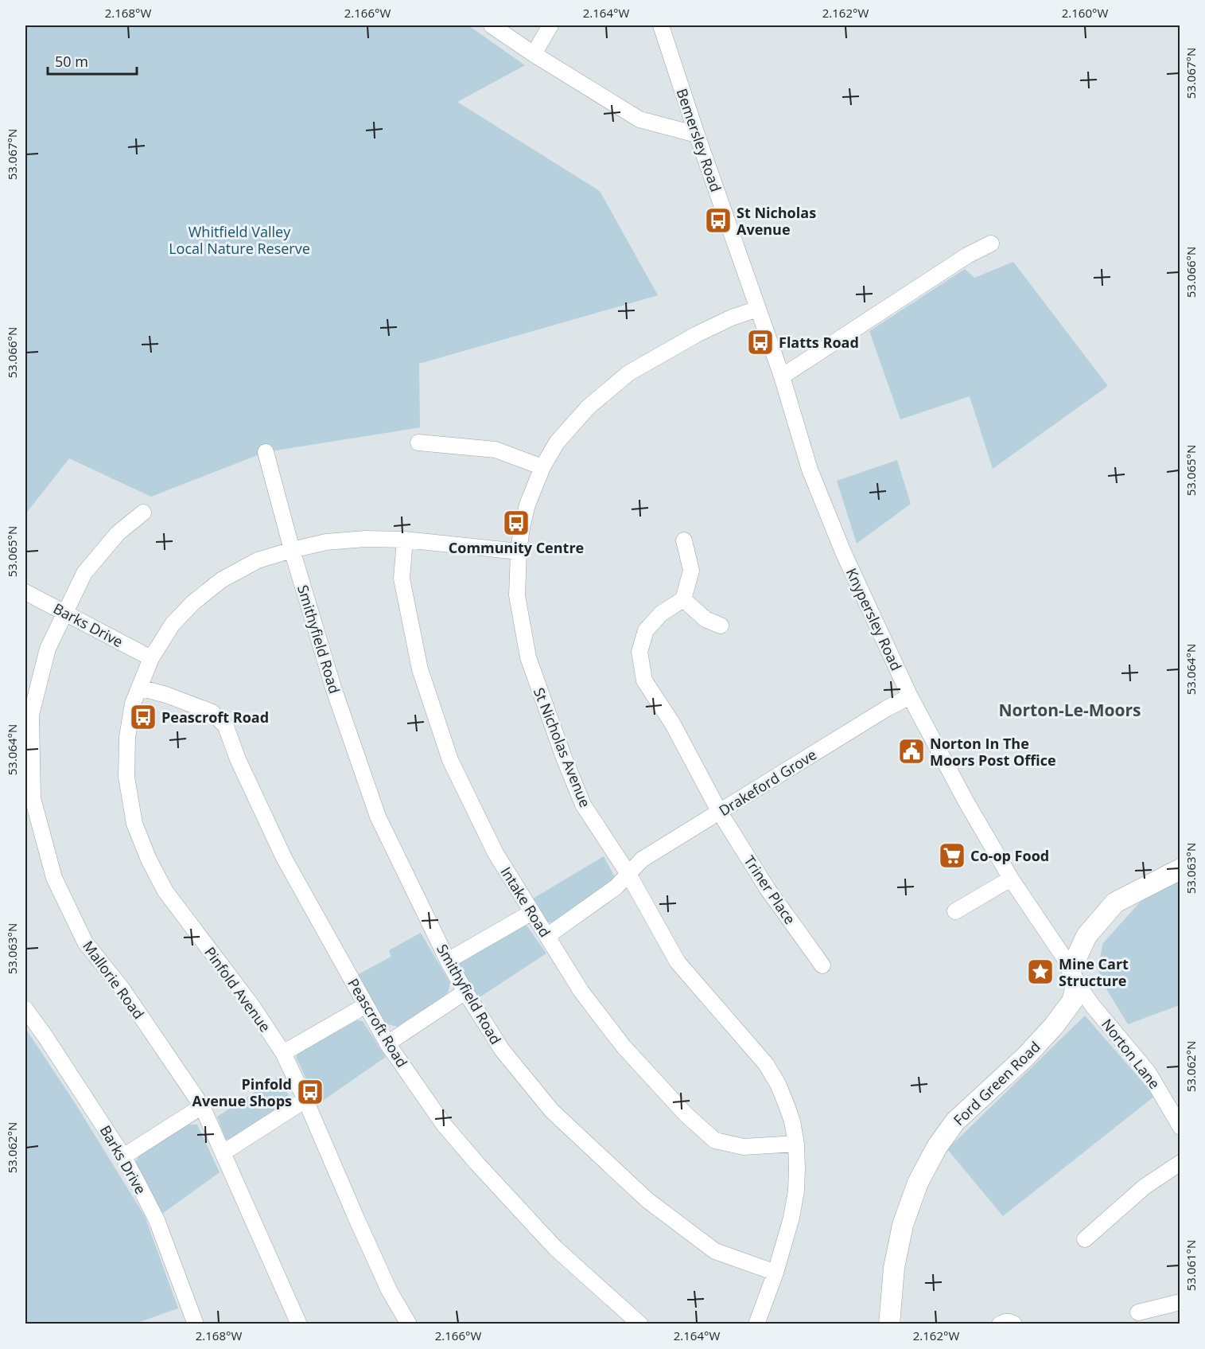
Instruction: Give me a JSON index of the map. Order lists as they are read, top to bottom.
{
  "streets": {
    "main road": ["Ford Green Road"],
    "street": [
      "Bemersley Road",
      "Knypersley Road",
      "Barks Drive",
      "Smithyfield Road",
      "St Nicholas Avenue",
      "Drakeford Grove",
      "Triner Place",
      "Intake Road",
      "Mallorie Road",
      "Pinfold Avenue",
      "Peascroft Road",
      "Norton Lane"
    ]
  },
  "crossings": [
    ["Bemersley Road", "Knypersley Road"],
    ["Bemersley Road", "St Nicholas Avenue"],
    ["Knypersley Road", "St Nicholas Avenue"],
    ["Knypersley Road", "Drakeford Grove"],
    ["Knypersley Road", "Norton Lane"],
    ["Knypersley Road", "Ford Green Road"],
    ["Barks Drive", "Mallorie Road"],
    ["Barks Drive", "Pinfold Avenue"],
    ["Smithyfield Road", "St Nicholas Avenue"],
    ["Smithyfield Road", "Pinfold Avenue"],
    ["St Nicholas Avenue", "Drakeford Grove"],
    ["St Nicholas Avenue", "Intake Road"],
    ["St Nicholas Avenue", "Pinfold Avenue"],
    ["Drakeford Grove", "Triner Place"],
    ["Drakeford Grove", "Intake Road"],
    ["Intake Road", "Pinfold Avenue"],
    ["Pinfold Avenue", "Peascroft Road"],
    ["Norton Lane", "Ford Green Road"]
  ],
  "districts": ["Norton-Le-Moors"],
  "parks": ["Whitfield Valley Local Nature Reserve"],
  "places": {
    "bus stop": [
      "St Nicholas Avenue",
      "Flatts Road",
      "Community Centre",
      "Peascroft Road",
      "Pinfold Avenue Shops"
    ],
    "public building": ["Norton In The Moors Post Office"],
    "supermarket": ["Co-op Food"],
    "place": ["Mine Cart Structure"]
  },
  "scale_bar": "50 m",
  "coordinates": [
    "2.168°W",
    "2.166°W",
    "2.164°W",
    "2.162°W",
    "2.160°W",
    "53.067°N",
    "53.066°N",
    "53.065°N",
    "53.064°N",
    "53.063°N",
    "53.062°N",
    "53.061°N"
  ]
}
